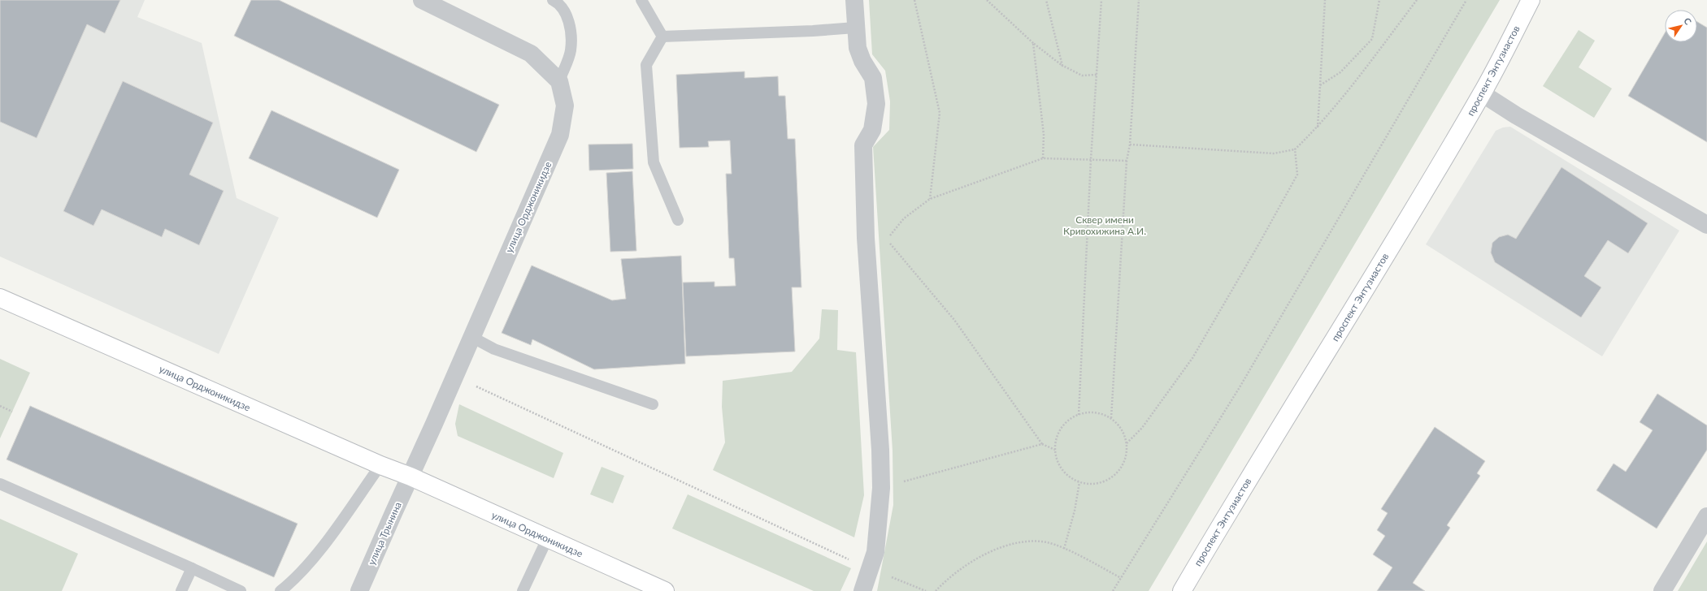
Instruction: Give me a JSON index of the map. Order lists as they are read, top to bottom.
{
  "streets": {
    "main road": ["проспект Энтузиастов", "улица Орджоникидзе"],
    "street": ["улица Трынина"]
  },
  "crossings": [
    ["улица Орджоникидзе", "улица Трынина"]
  ],
  "parks": ["Сквер имени Кривохижина А.И."],
  "north": "top right"
}
